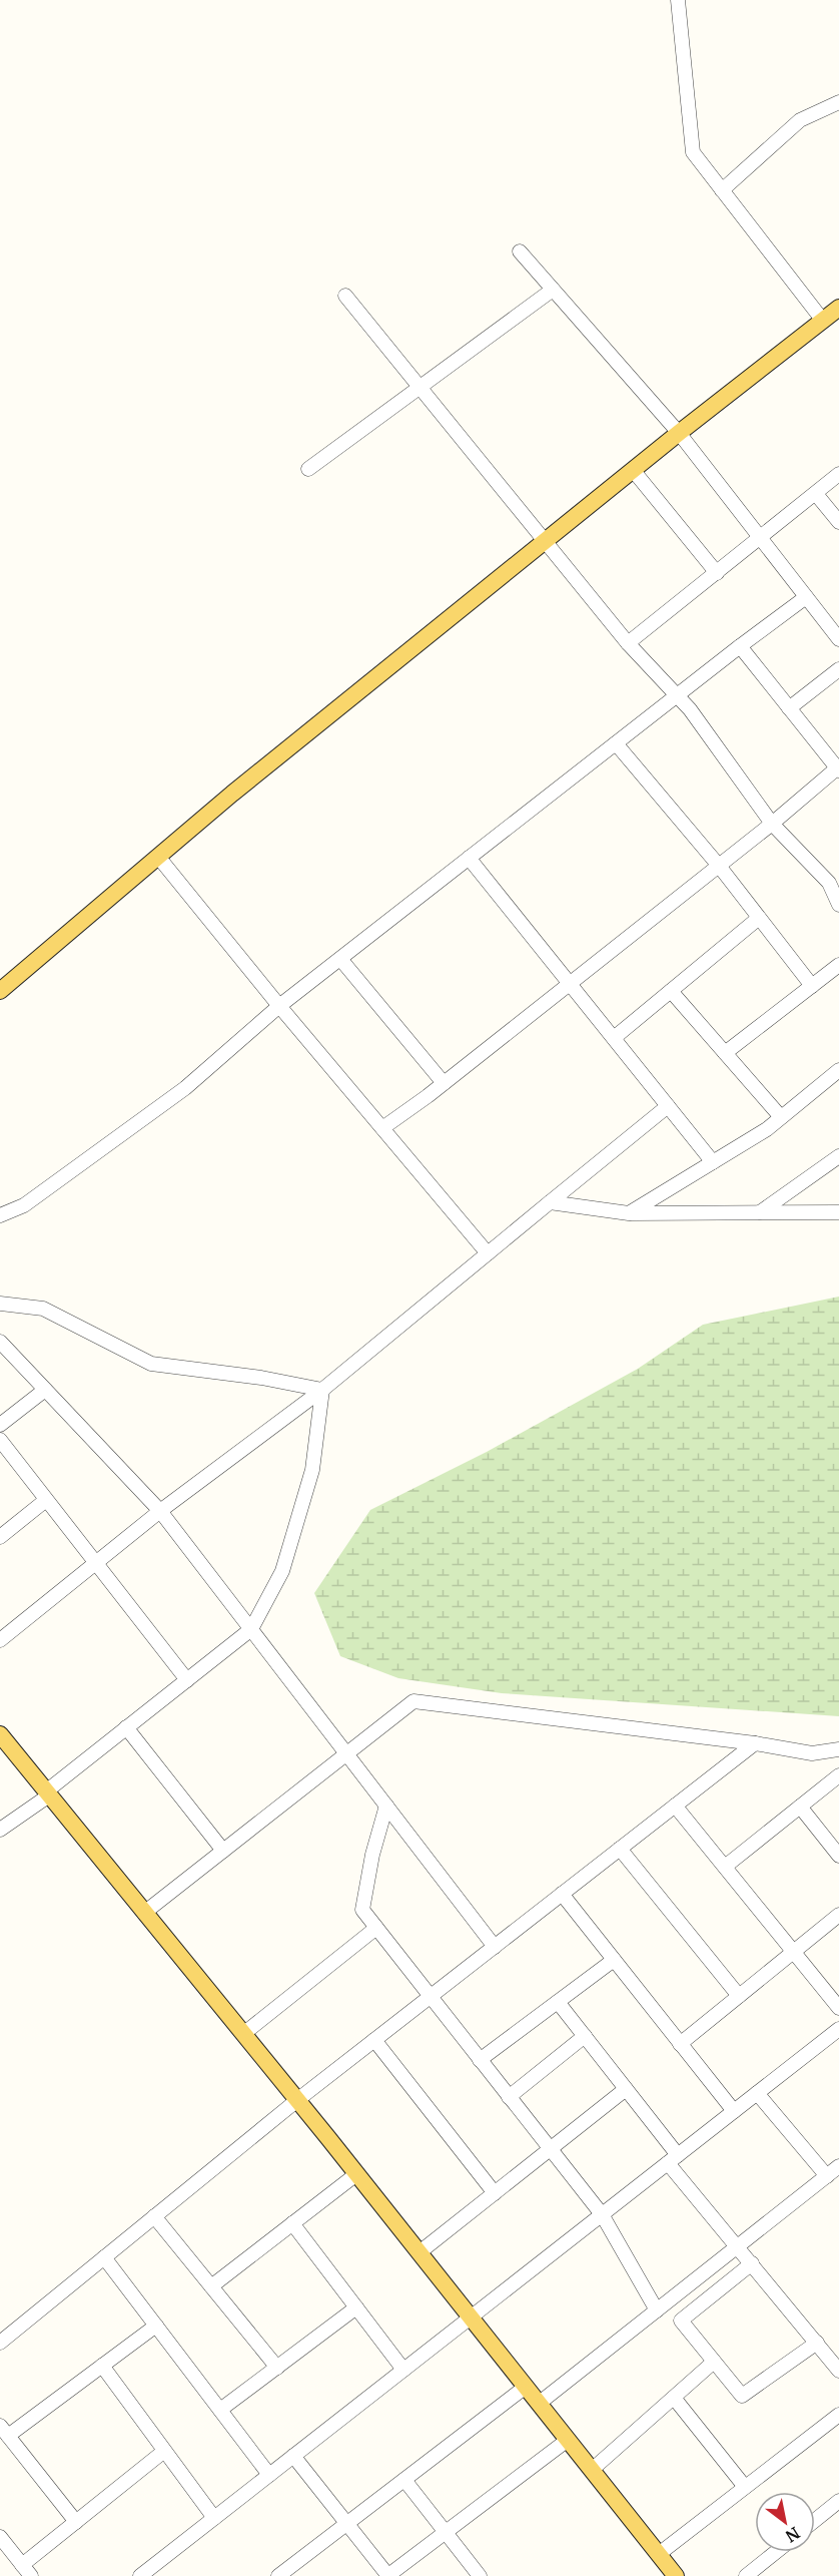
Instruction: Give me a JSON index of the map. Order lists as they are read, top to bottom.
{
  "north": "bottom right"
}
